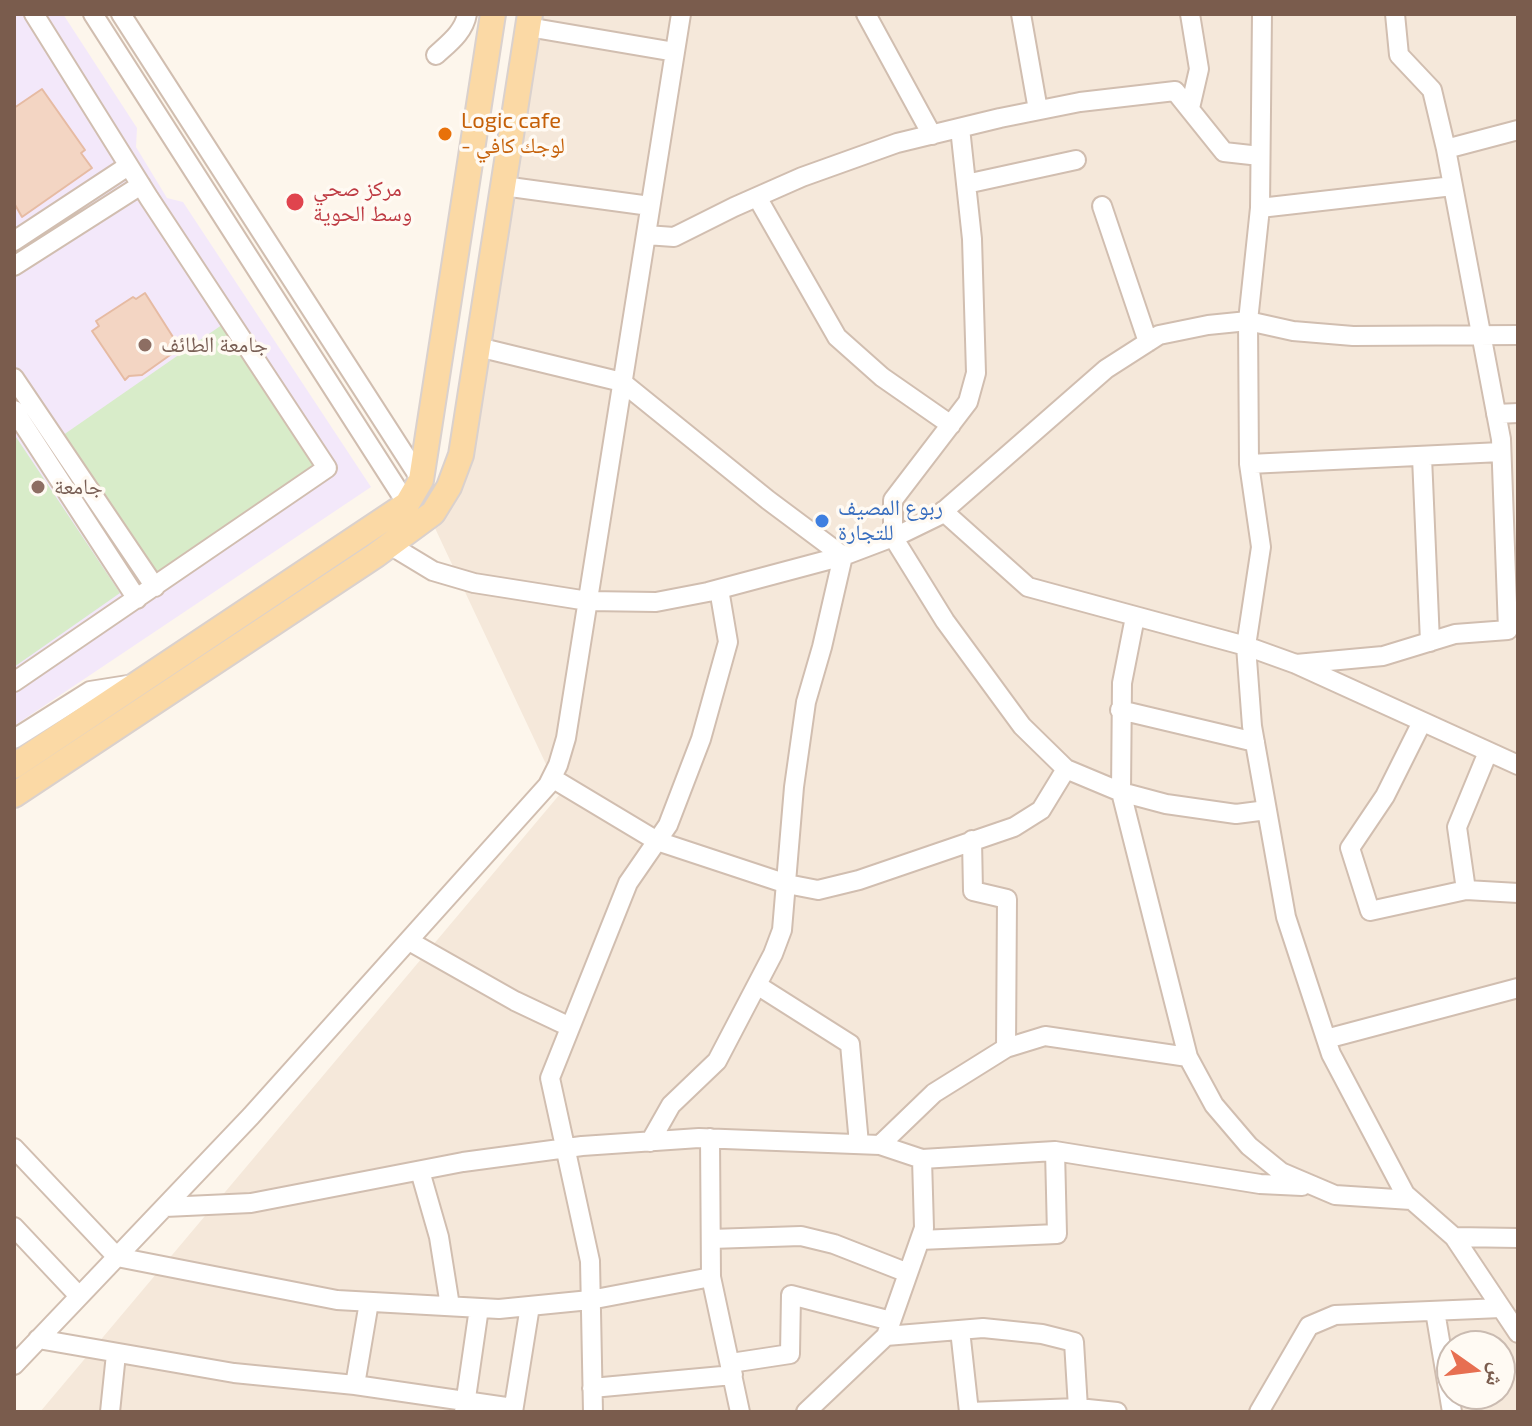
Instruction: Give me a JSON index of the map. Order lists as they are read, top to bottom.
{
  "places": [
    "Logic cafe - لوجك كافي",
    "مركز صحي وسط الحوية",
    "جامعة الطائف",
    "جامعة",
    "ربوع المصيف للتجارة"
  ],
  "north": "right"
}
